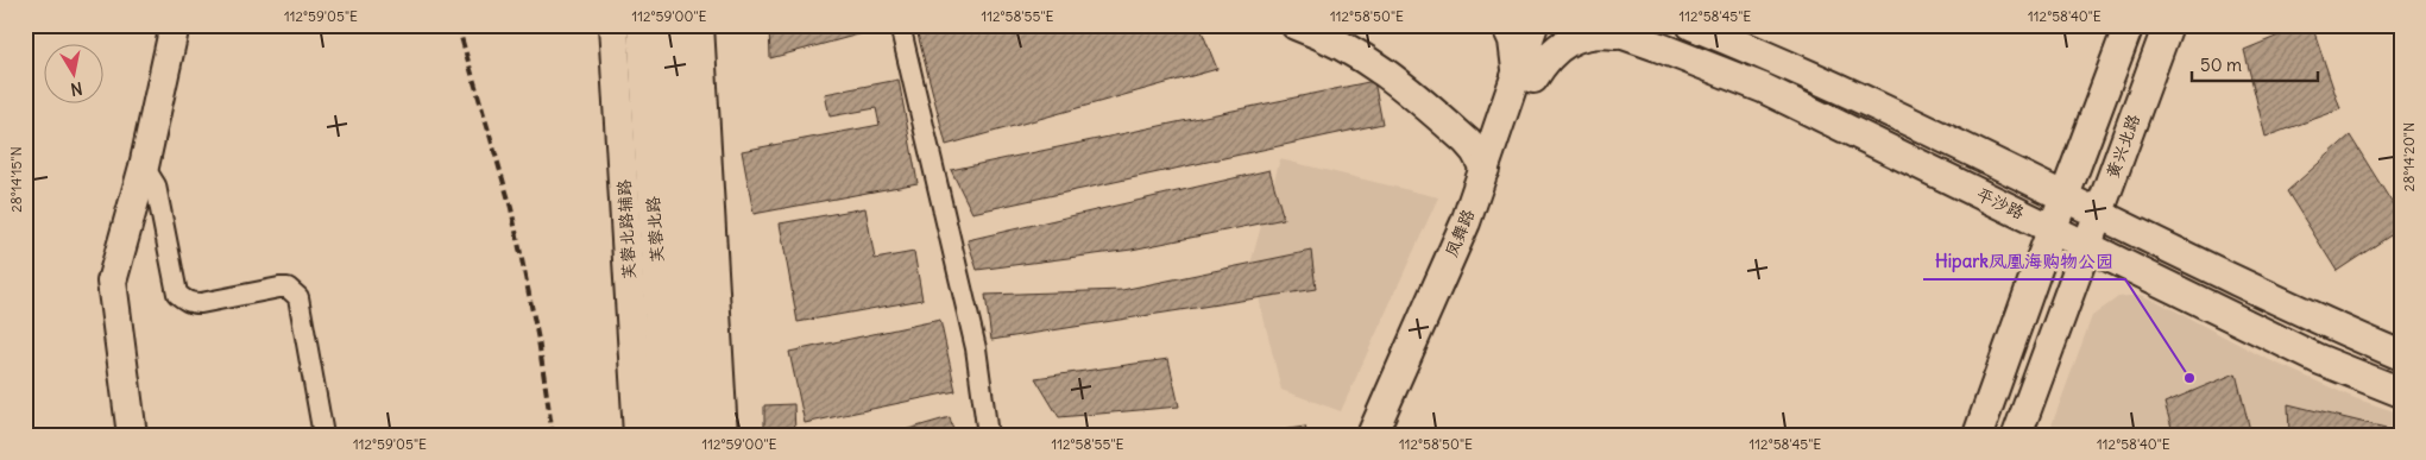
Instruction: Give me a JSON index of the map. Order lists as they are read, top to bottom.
{
  "streets": {
    "main road": ["芙蓉北路"],
    "street": [
      "黄兴北路",
      "平沙路",
      "芙蓉北路辅路",
      "凤舞路"
    ]
  },
  "crossings": [
    ["黄兴北路", "平沙路"]
  ],
  "places": ["Hipark凤凰海购物公园"],
  "scale_bar": "50 m",
  "north": "bottom",
  "coordinates": [
    "112°59'05\"E",
    "112°59'00\"E",
    "112°58'55\"E",
    "112°58'50\"E",
    "112°58'45\"E",
    "112°58'40\"E",
    "28°14'20\"N",
    "28°14'15\"N"
  ]
}
